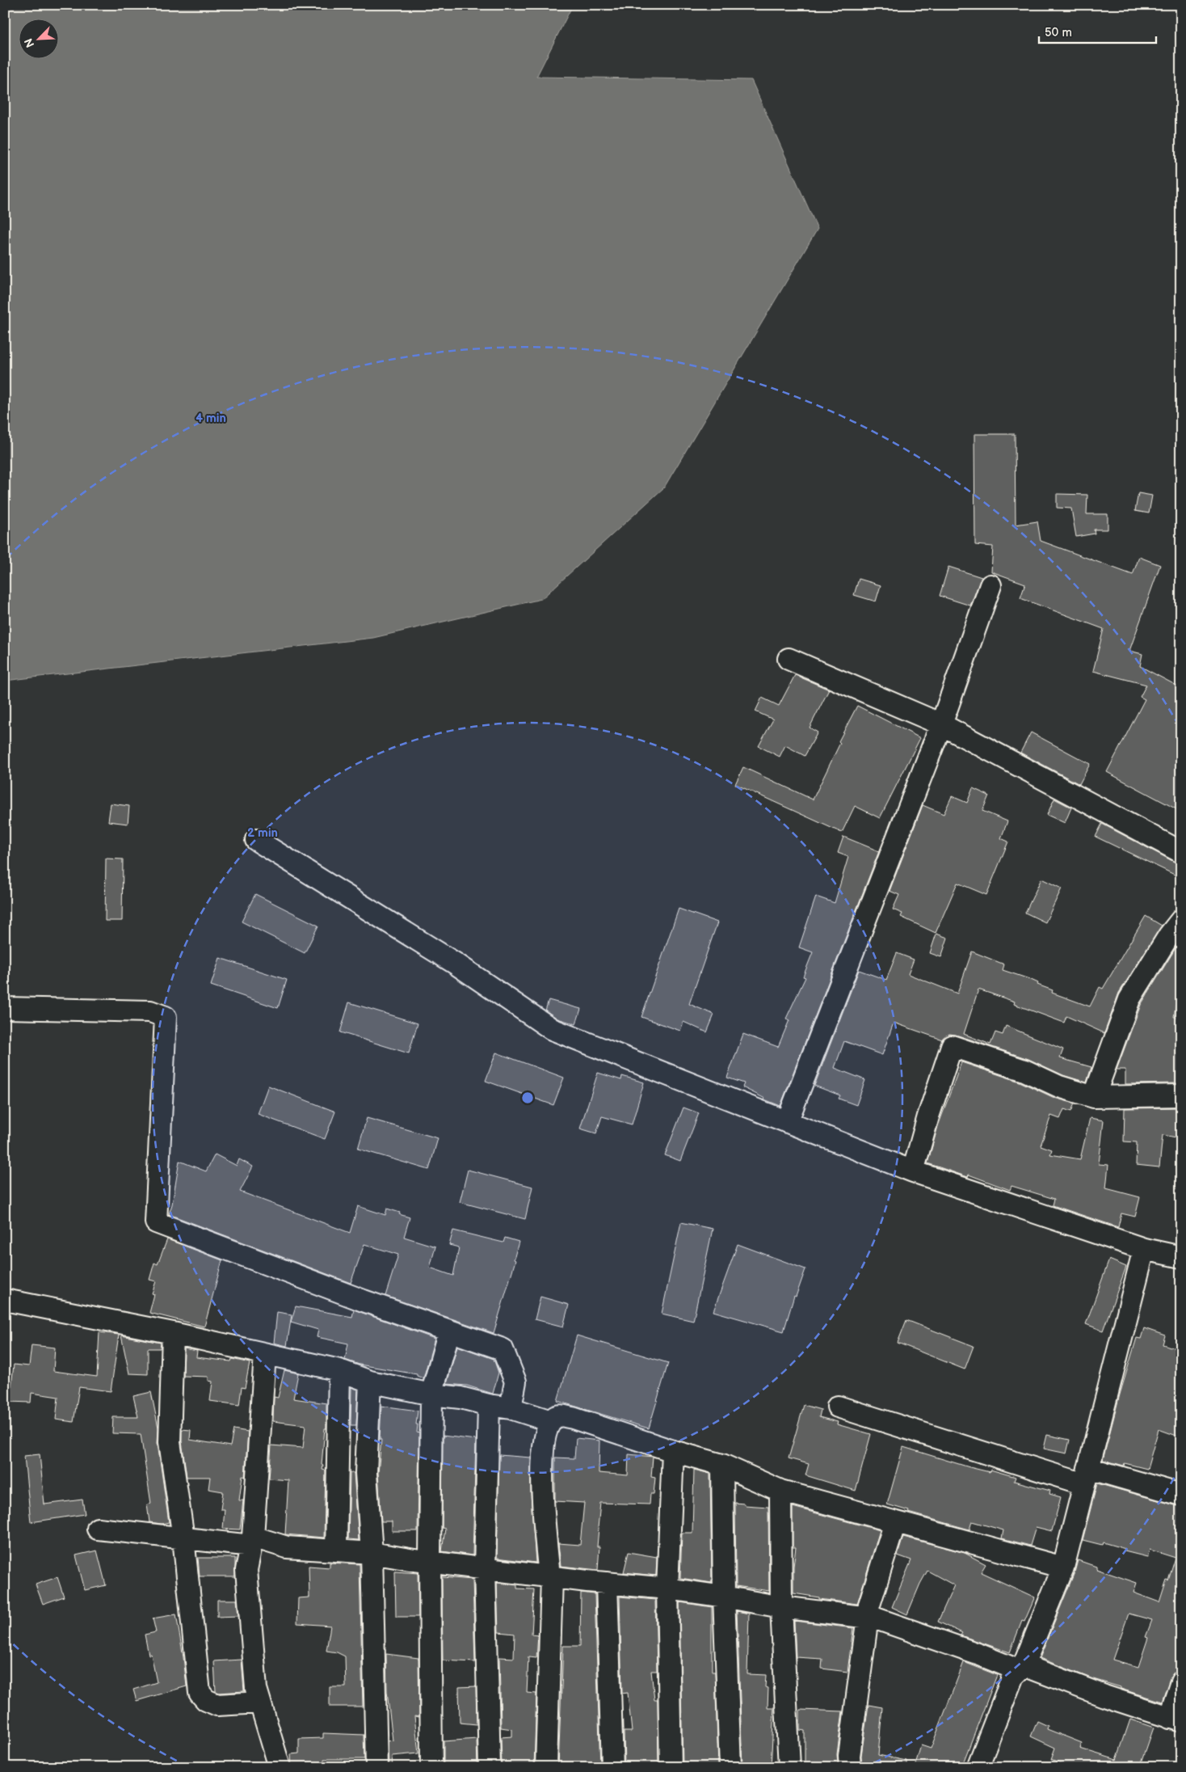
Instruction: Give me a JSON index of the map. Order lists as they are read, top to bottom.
{
  "scale_bar": "50 m",
  "north": "bottom left",
  "rings": ["4 min", "2 min"]
}
